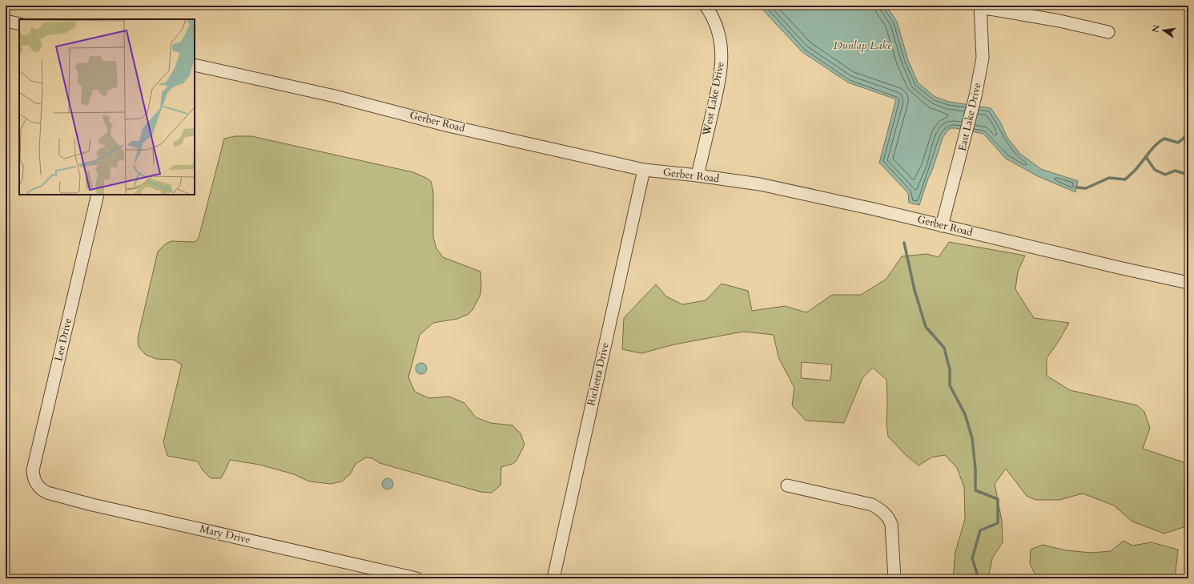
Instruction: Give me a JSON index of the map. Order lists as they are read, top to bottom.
{
  "streets": {
    "street": [
      "West Lake Drive",
      "East Lake Drive",
      "Gerber Road",
      "Lee Drive",
      "Richetta Drive",
      "Mary Drive"
    ]
  },
  "crossings": [
    ["West Lake Drive", "Gerber Road"],
    ["East Lake Drive", "Gerber Road"],
    ["Gerber Road", "Richetta Drive"],
    ["Lee Drive", "Mary Drive"]
  ],
  "water": ["Dunlap Lake"],
  "north": "left"
}
